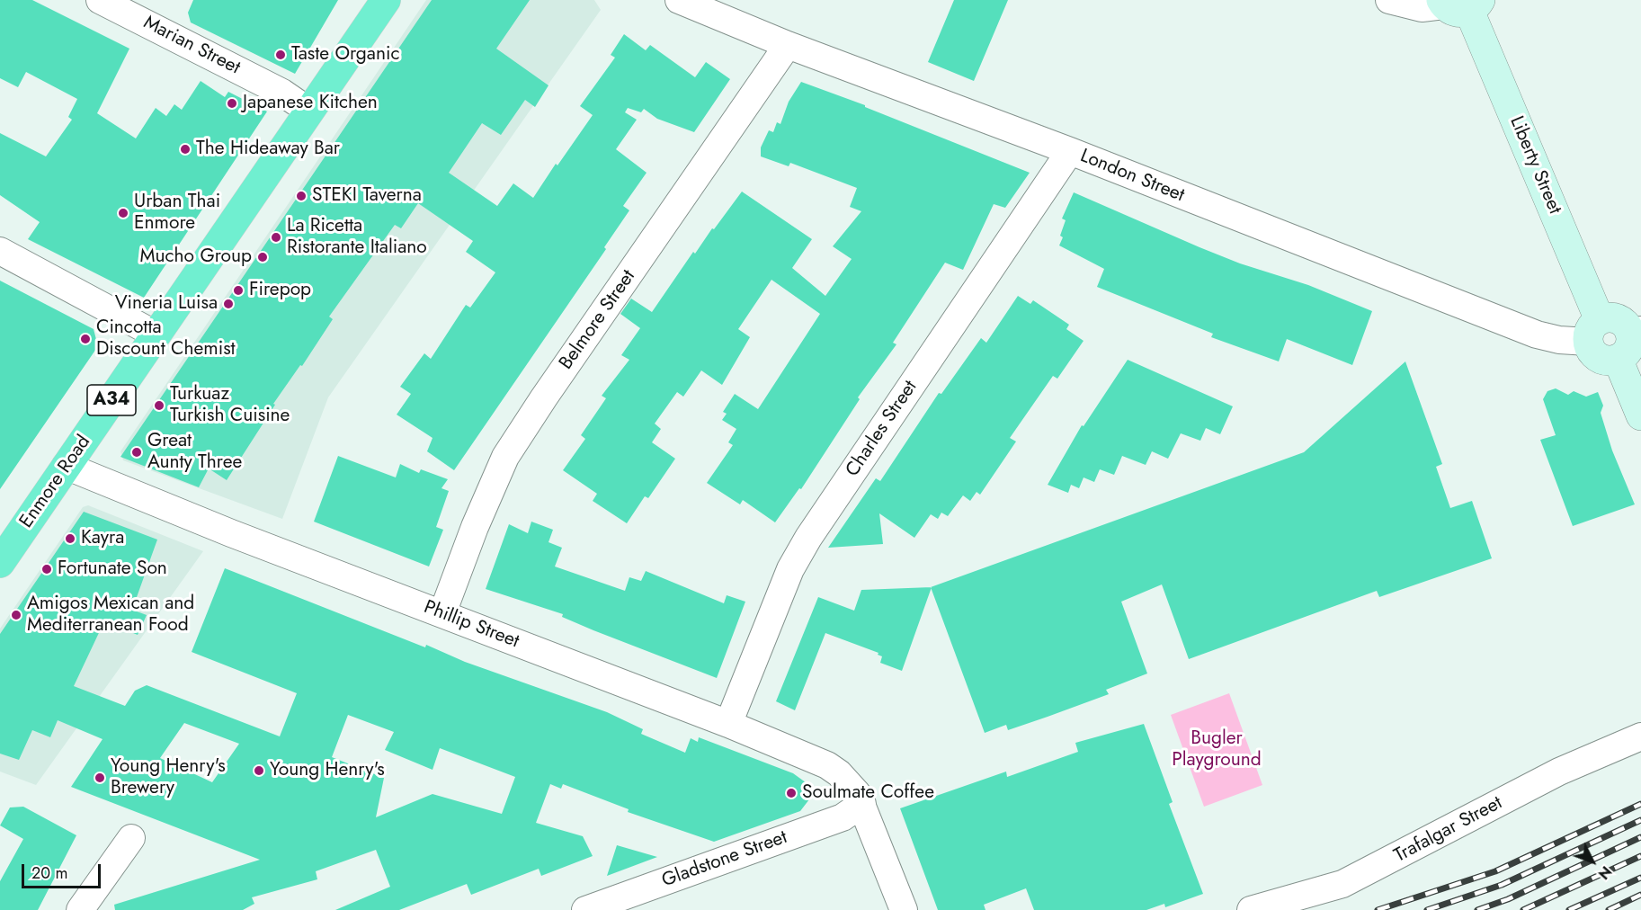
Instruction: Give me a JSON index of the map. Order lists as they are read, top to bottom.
{
  "streets": {
    "highway": ["A34", "Enmore Road"],
    "main road": ["Liberty Street"],
    "street": [
      "Marian Street",
      "London Street",
      "Belmore Street",
      "Charles Street",
      "Phillip Street",
      "Trafalgar Street",
      "Gladstone Street"
    ]
  },
  "crossings": [
    ["Marian Street", "Enmore Road"],
    ["Liberty Street", "London Street"],
    ["London Street", "Belmore Street"],
    ["London Street", "Charles Street"],
    ["Belmore Street", "Phillip Street"],
    ["Charles Street", "Phillip Street"],
    ["Enmore Road", "Phillip Street"],
    ["Phillip Street", "Gladstone Street"]
  ],
  "parks": ["Bugler Playground"],
  "places": [
    "Taste Organic",
    "Japanese Kitchen",
    "The Hideaway Bar",
    "STEKI Taverna",
    "Urban Thai Enmore",
    "La Ricetta Ristorante Italiano",
    "Mucho Group",
    "Firepop",
    "Vineria Luisa",
    "Cincotta Discount Chemist",
    "Turkuaz Turkish Cuisine",
    "Great Aunty Three",
    "Kayra",
    "Fortunate Son",
    "Amigos Mexican and Mediterranean Food",
    "Young Henry's",
    "Young Henry's Brewery",
    "Soulmate Coffee"
  ],
  "scale_bar": "20 m",
  "north": "bottom right"
}
